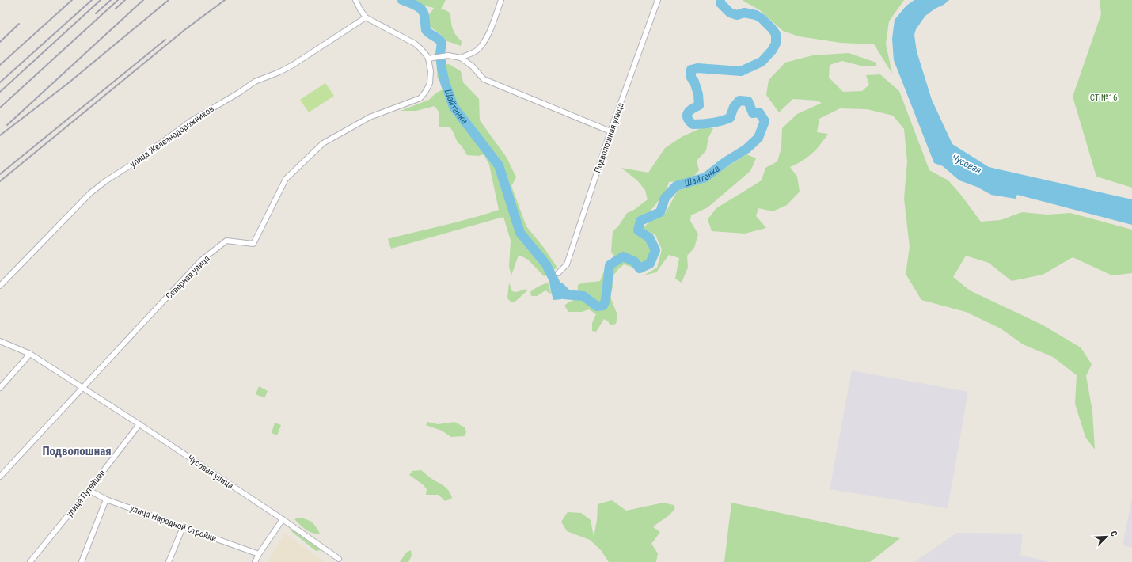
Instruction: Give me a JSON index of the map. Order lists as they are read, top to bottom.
{
  "streets": {
    "street": [
      "улица Железнодорожников",
      "Подволошная улица",
      "Северная улица",
      "Чусовая улица",
      "улица Путейцев",
      "улица Народной Стройки"
    ]
  },
  "crossings": [
    ["Северная улица", "Чусовая улица"],
    ["Чусовая улица", "улица Путейцев"],
    ["улица Путейцев", "улица Народной Стройки"]
  ],
  "districts": ["Подволошная"],
  "water": ["Шайтанка", "Чусовая"],
  "parks": ["СТ №16"],
  "north": "top right"
}
